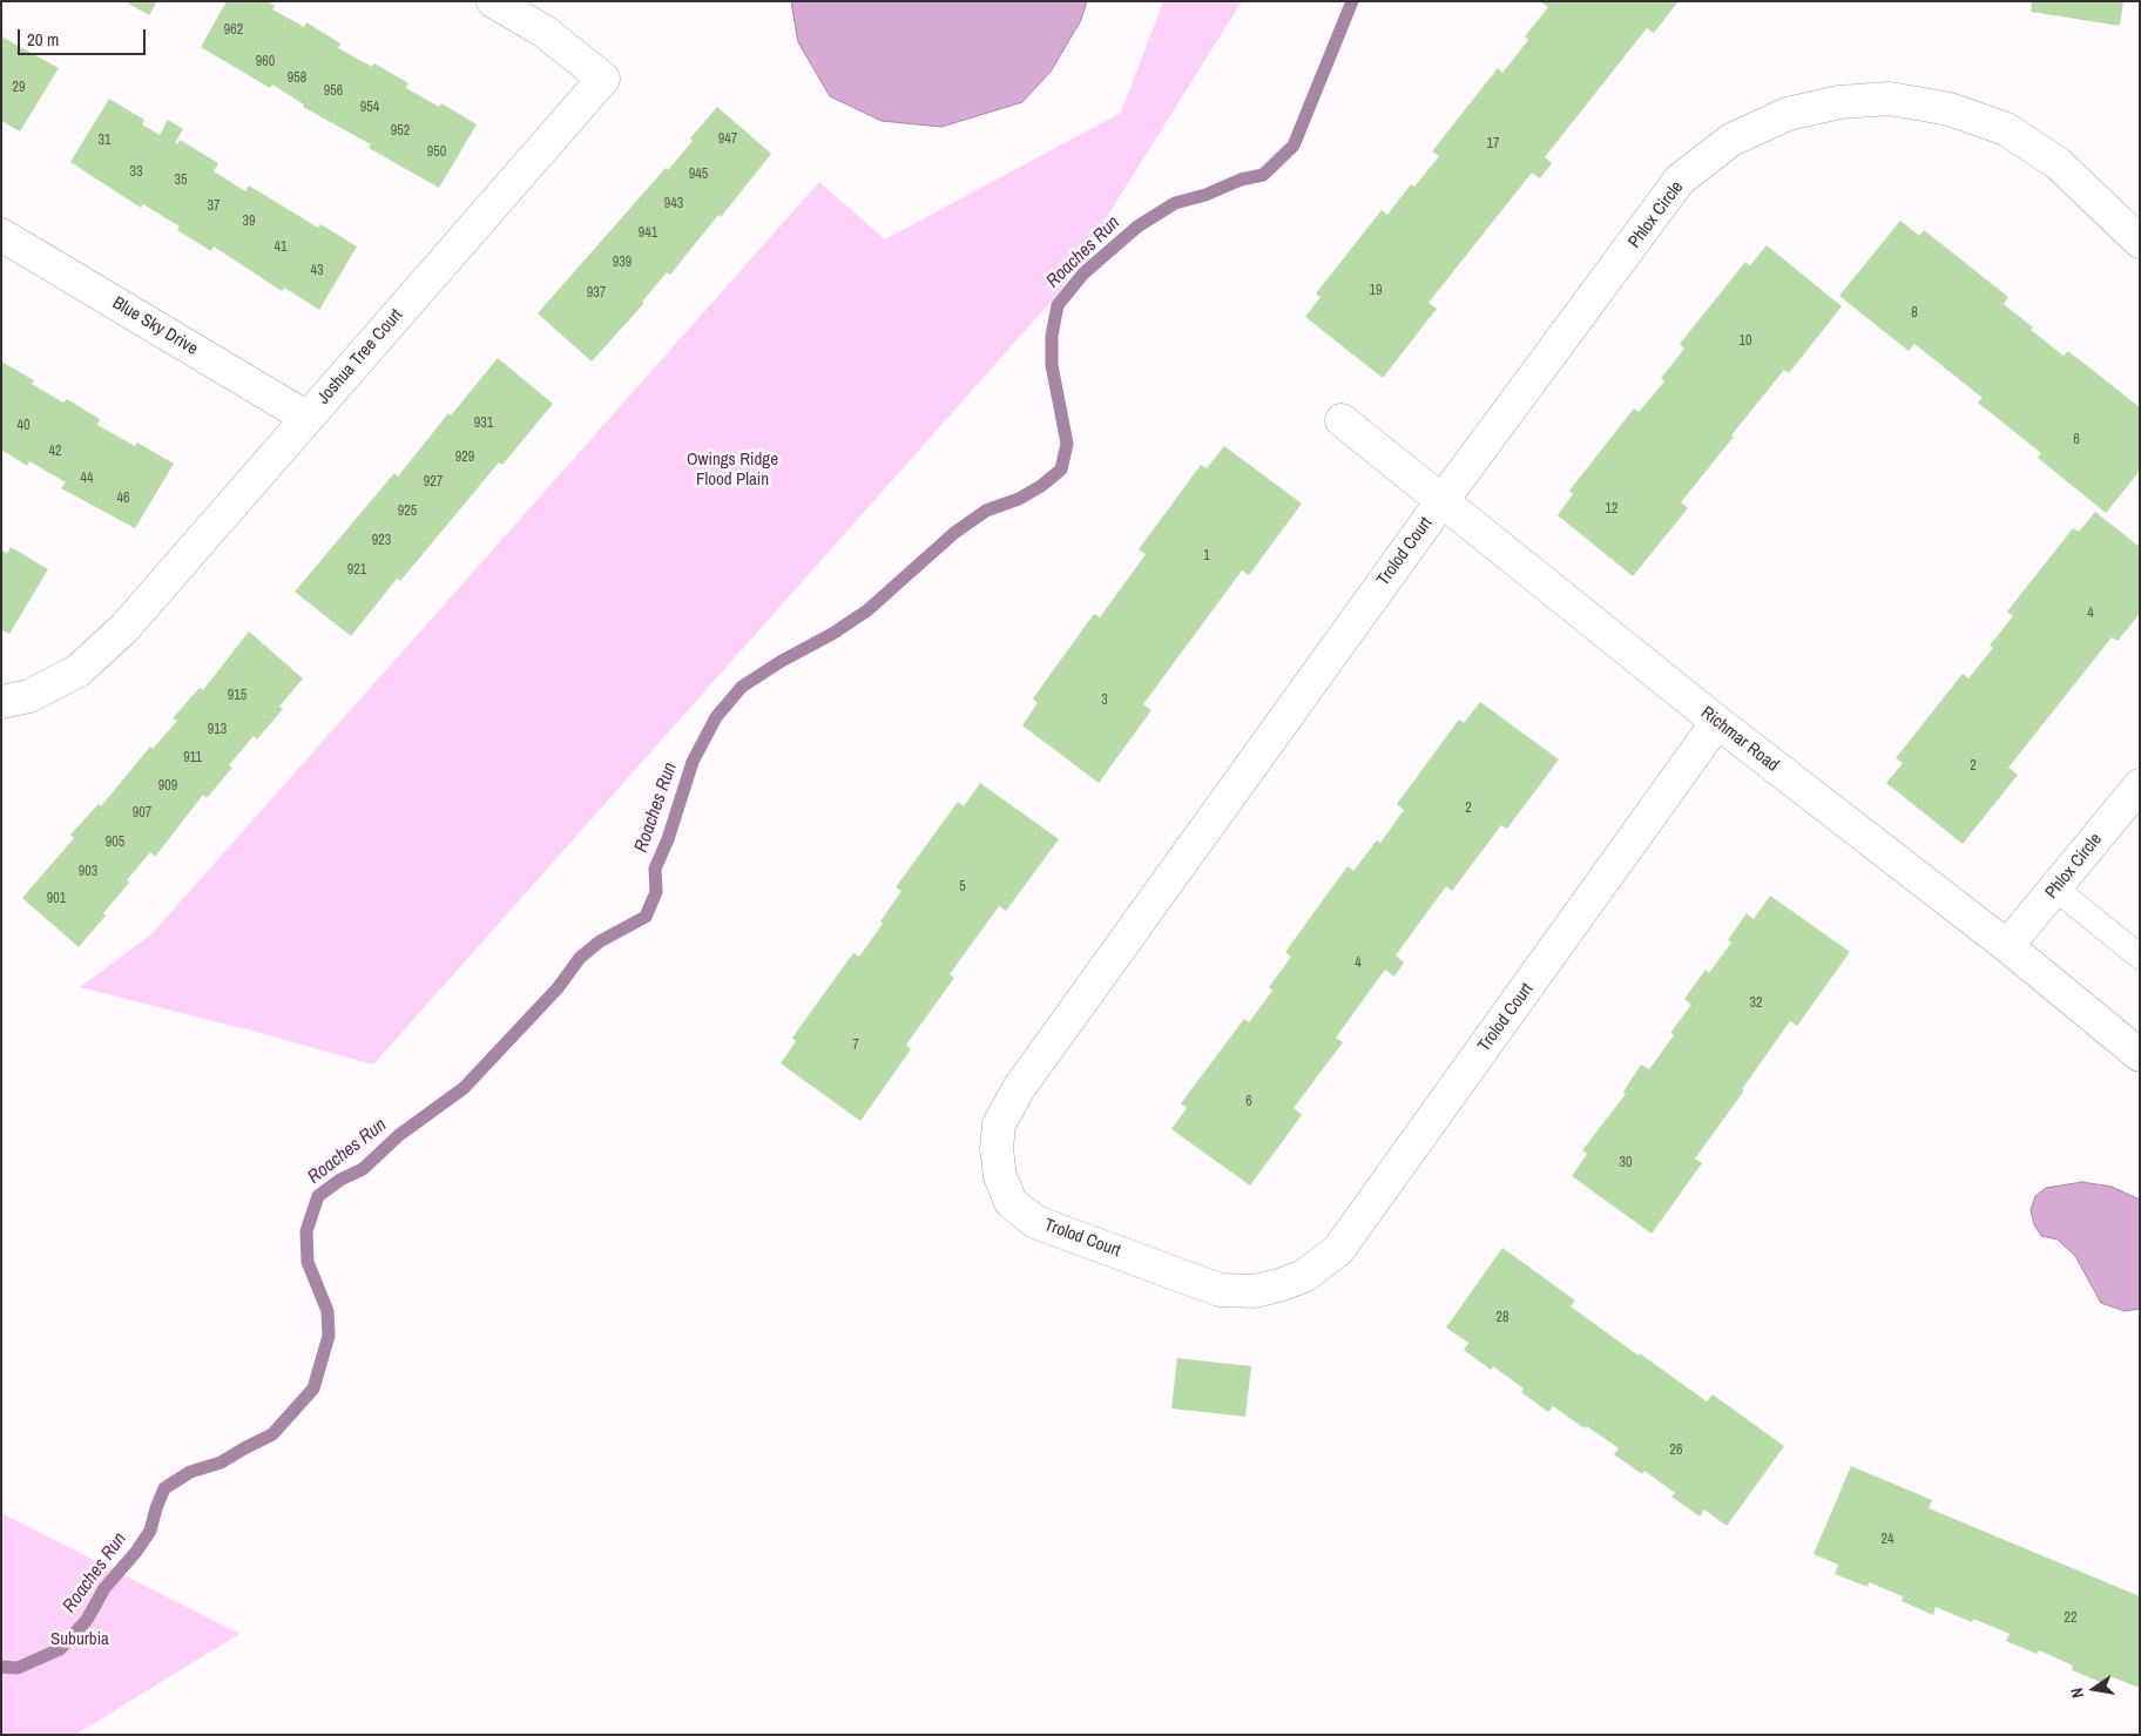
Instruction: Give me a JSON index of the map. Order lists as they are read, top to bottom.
{
  "streets": {
    "street": [
      "Phlox Circle",
      "Blue Sky Drive",
      "Joshua Tree Court",
      "Trolod Court",
      "Richmar Road"
    ]
  },
  "crossings": [
    ["Phlox Circle", "Trolod Court"],
    ["Phlox Circle", "Richmar Road"],
    ["Blue Sky Drive", "Joshua Tree Court"],
    ["Trolod Court", "Richmar Road"]
  ],
  "water": ["Roaches Run"],
  "parks": ["Owings Ridge Flood Plain", "Suburbia"],
  "house_numbers": [
    "962",
    "960",
    "958",
    "29",
    "956",
    "954",
    "952",
    "947",
    "31",
    "17",
    "950",
    "33",
    "945",
    "35",
    "943",
    "37",
    "39",
    "941",
    "41",
    "939",
    "43",
    "19",
    "937",
    "8",
    "10",
    "931",
    "40",
    "6",
    "42",
    "929",
    "44",
    "927",
    "46",
    "12",
    "925",
    "923",
    "1",
    "921",
    "4",
    "915",
    "3",
    "913",
    "911",
    "2",
    "909",
    "2",
    "907",
    "905",
    "903",
    "5",
    "901",
    "4",
    "32",
    "7",
    "6",
    "30",
    "28",
    "26",
    "24",
    "22"
  ],
  "scale_bar": "20 m",
  "north": "left"
}
